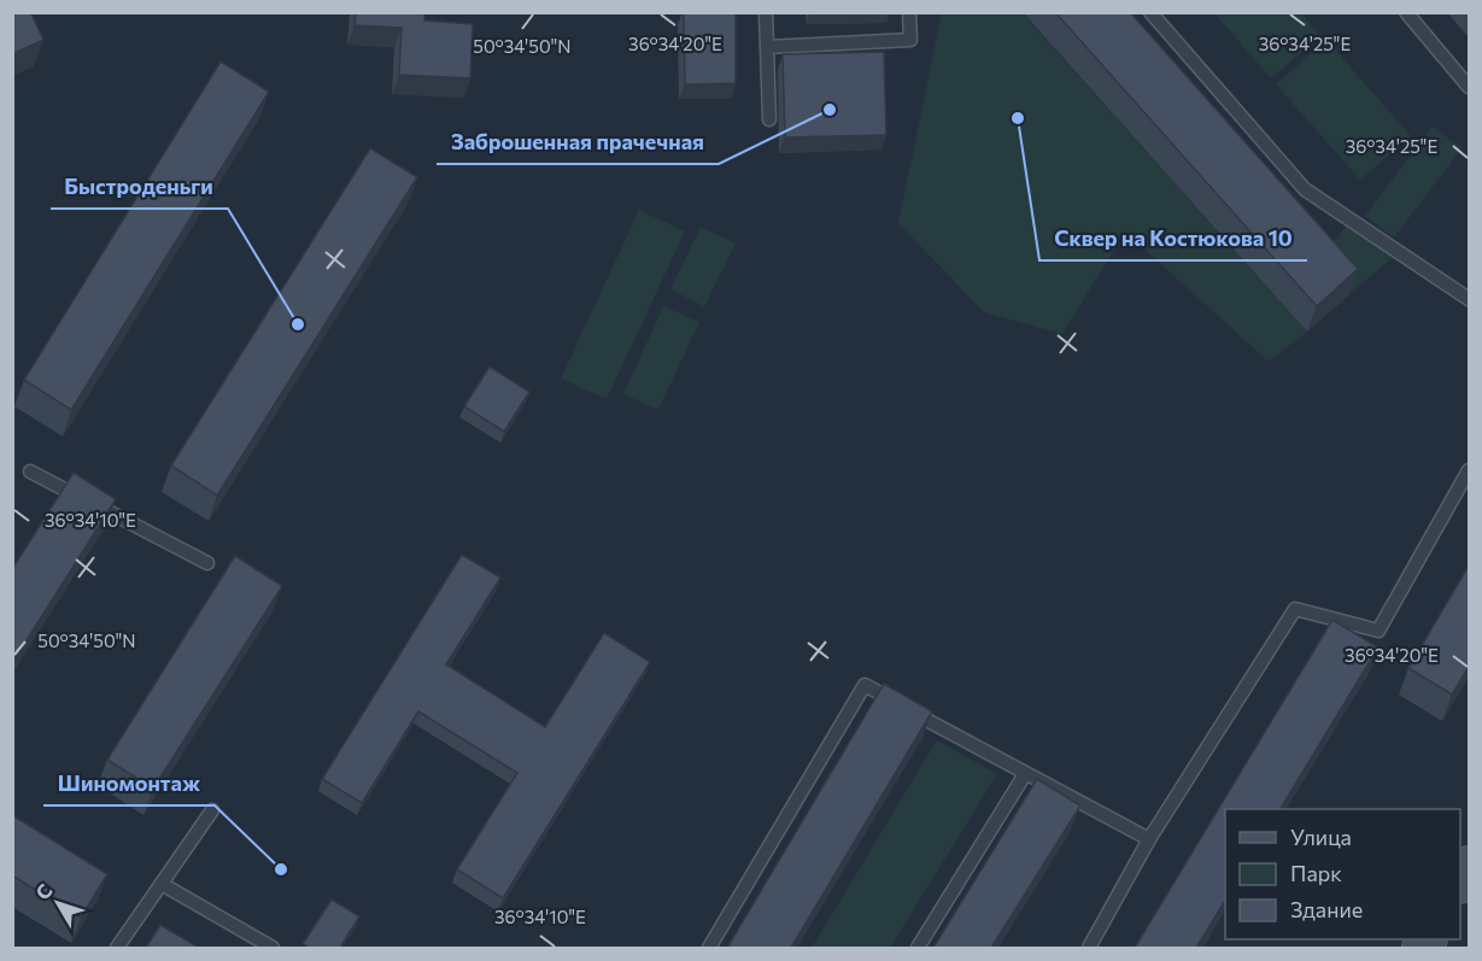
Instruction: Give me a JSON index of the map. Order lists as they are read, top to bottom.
{
  "places": [
    "Заброшенная прачечная",
    "Сквер на Костюкова 10",
    "Быстроденьги",
    "Шиномонтаж"
  ],
  "legend": ["Улица", "Парк", "Здание"],
  "north": "top left",
  "coordinates": [
    "36°34'20\"E",
    "36°34'25\"E",
    "50°34'50\"N",
    "36°34'10\"E"
  ]
}
